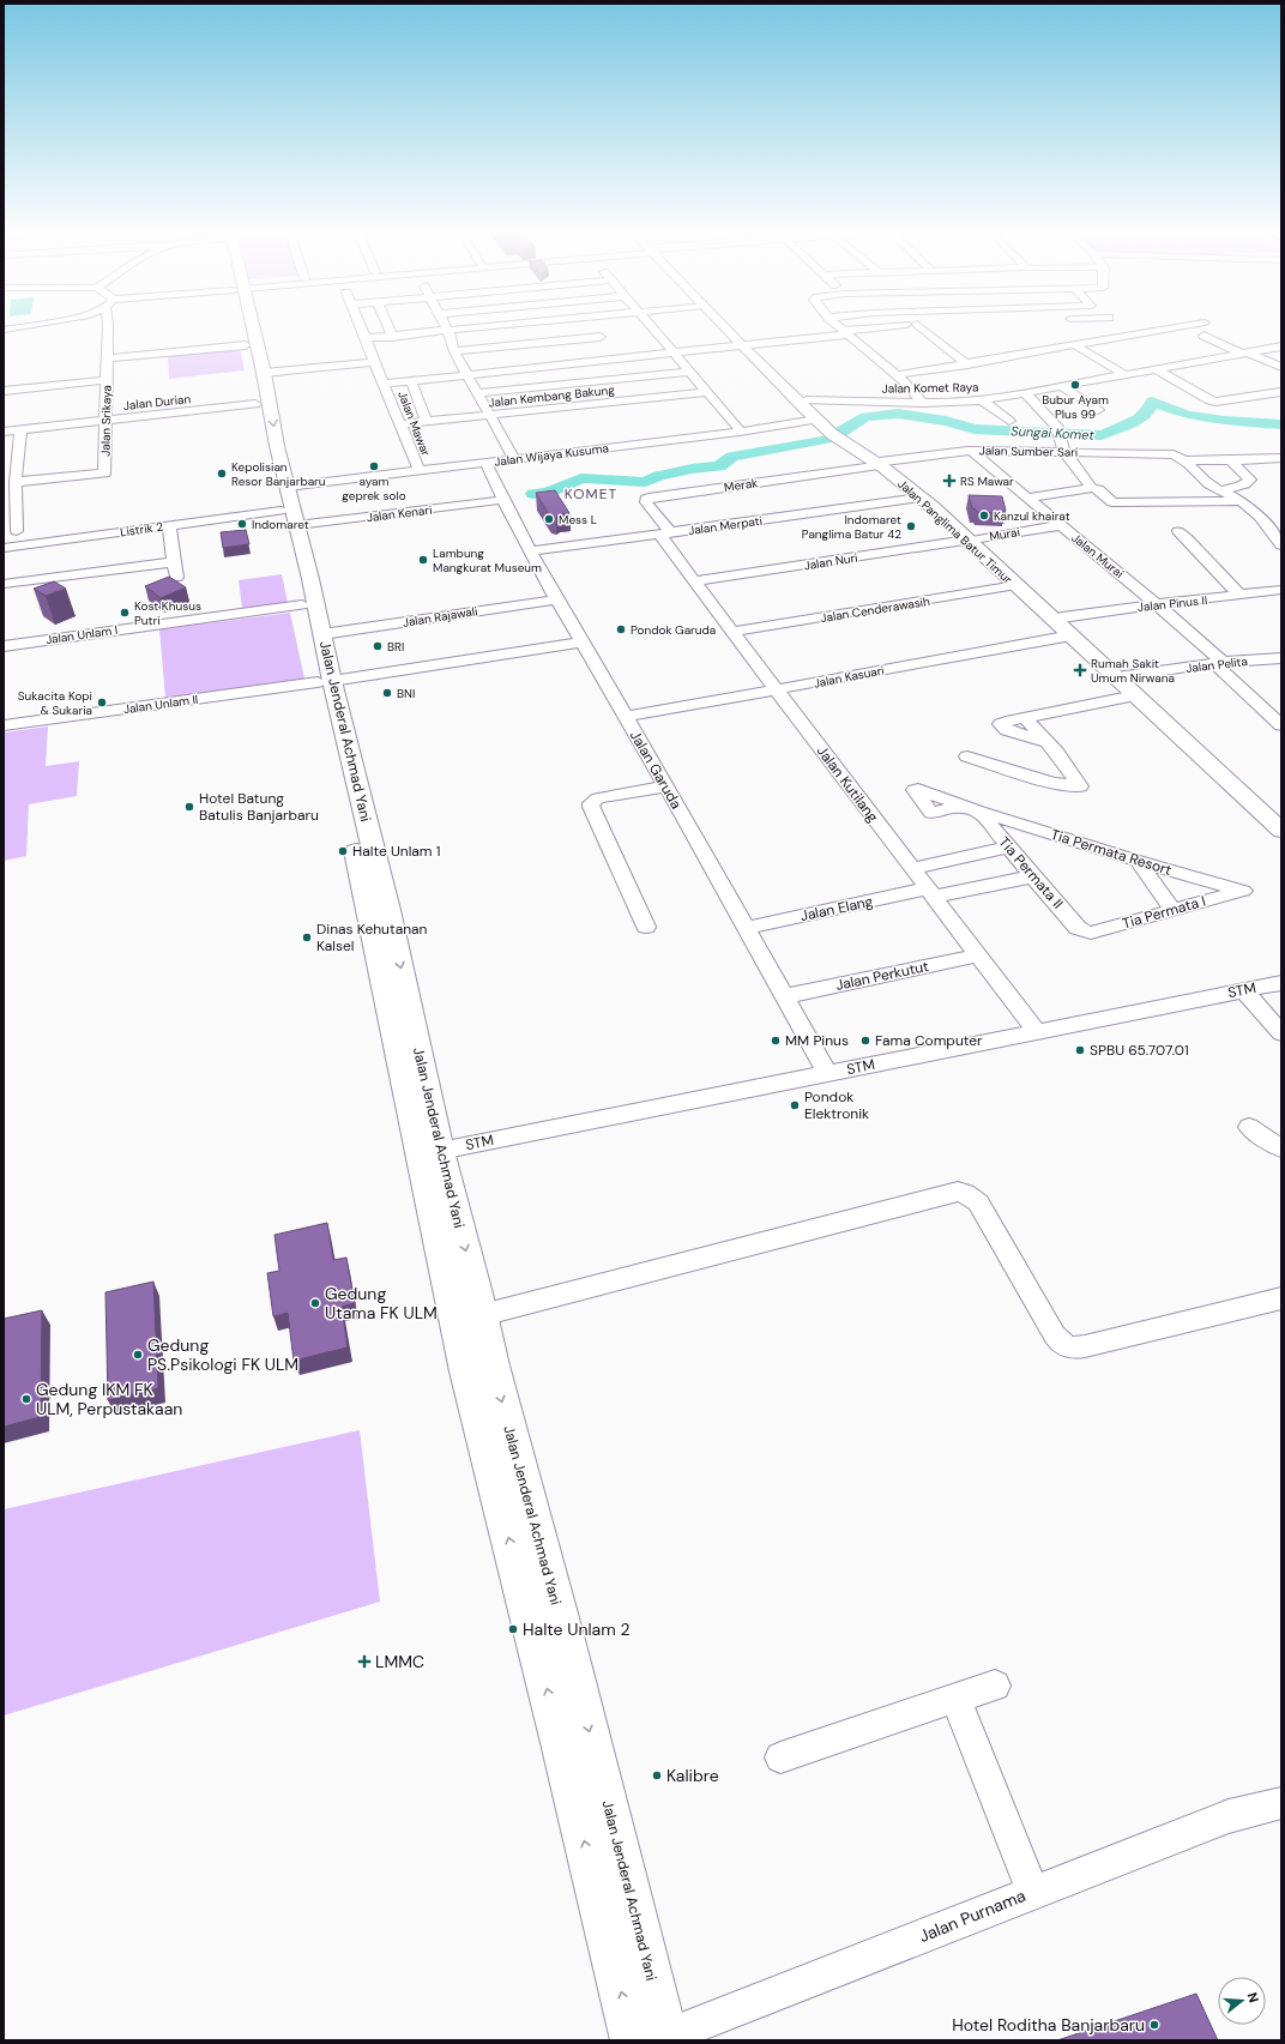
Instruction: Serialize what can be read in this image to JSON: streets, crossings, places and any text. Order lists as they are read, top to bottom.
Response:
{
  "streets": {
    "highway": ["Jalan Jenderal Achmad Yani"],
    "main road": ["Jalan Panglima Batur Timur"],
    "street": [
      "Jalan Komet Raya",
      "Jalan Kembang Bakung",
      "Jalan Durian",
      "Jalan Srikaya",
      "Jalan Mawar",
      "Jalan Sumber Sari",
      "Jalan Wijaya Kusuma",
      "Merak",
      "Jalan Kenari",
      "Jalan Merpati",
      "Listrik 2",
      "Murai",
      "Jalan Murai",
      "Jalan Nuri",
      "Jalan Pinus II",
      "Jalan Cenderawasih",
      "Jalan Rajawali",
      "Jalan Unlam I",
      "Jalan Pelita",
      "Jalan Kasuari",
      "Jalan Unlam II",
      "Jalan Garuda",
      "Jalan Kutilang",
      "Tia Permata Resort",
      "Tia Permata II",
      "Jalan Elang",
      "Tia Permata I",
      "Jalan Perkutut",
      "STM",
      "Jalan Purnama"
    ]
  },
  "crossings": [
    ["Jalan Komet Raya", "Jalan Wijaya Kusuma"],
    ["Jalan Komet Raya", "Jalan Panglima Batur Timur"],
    ["Jalan Kembang Bakung", "Jalan Mawar"],
    ["Jalan Durian", "Jalan Srikaya"],
    ["Jalan Durian", "Jalan Jenderal Achmad Yani"],
    ["Jalan Mawar", "Jalan Wijaya Kusuma"],
    ["Jalan Sumber Sari", "Merak"],
    ["Jalan Sumber Sari", "Jalan Panglima Batur Timur"],
    ["Jalan Sumber Sari", "Jalan Murai"],
    ["Jalan Wijaya Kusuma", "Jalan Kenari"],
    ["Jalan Wijaya Kusuma", "Listrik 2"],
    ["Jalan Wijaya Kusuma", "Jalan Panglima Batur Timur"],
    ["Jalan Wijaya Kusuma", "Jalan Jenderal Achmad Yani"],
    ["Jalan Wijaya Kusuma", "Jalan Garuda"],
    ["Merak", "Jalan Merpati"],
    ["Merak", "Jalan Panglima Batur Timur"],
    ["Merak", "Jalan Kutilang"],
    ["Jalan Kenari", "Listrik 2"],
    ["Jalan Kenari", "Jalan Jenderal Achmad Yani"],
    ["Jalan Kenari", "Jalan Garuda"],
    ["Jalan Merpati", "Jalan Panglima Batur Timur"],
    ["Jalan Merpati", "Jalan Garuda"],
    ["Jalan Merpati", "Jalan Kutilang"],
    ["Listrik 2", "Jalan Jenderal Achmad Yani"],
    ["Jalan Panglima Batur Timur", "Murai"],
    ["Jalan Panglima Batur Timur", "Jalan Nuri"],
    ["Jalan Panglima Batur Timur", "Jalan Pinus II"],
    ["Jalan Panglima Batur Timur", "Jalan Cenderawasih"],
    ["Jalan Panglima Batur Timur", "Jalan Pelita"],
    ["Jalan Panglima Batur Timur", "Jalan Kasuari"],
    ["Murai", "Jalan Murai"],
    ["Murai", "Jalan Nuri"],
    ["Jalan Murai", "Jalan Pinus II"],
    ["Jalan Murai", "Jalan Pelita"],
    ["Jalan Nuri", "Jalan Kutilang"],
    ["Jalan Cenderawasih", "Jalan Kutilang"],
    ["Jalan Rajawali", "Jalan Jenderal Achmad Yani"],
    ["Jalan Rajawali", "Jalan Garuda"],
    ["Jalan Unlam I", "Jalan Jenderal Achmad Yani"],
    ["Jalan Kasuari", "Jalan Garuda"],
    ["Jalan Kasuari", "Jalan Kutilang"],
    ["Jalan Unlam II", "Jalan Jenderal Achmad Yani"],
    ["Jalan Unlam II", "Jalan Garuda"],
    ["Jalan Jenderal Achmad Yani", "STM"],
    ["Jalan Jenderal Achmad Yani", "Jalan Purnama"],
    ["Jalan Garuda", "Jalan Elang"],
    ["Jalan Garuda", "Jalan Perkutut"],
    ["Jalan Garuda", "STM"],
    ["Jalan Kutilang", "Jalan Elang"],
    ["Jalan Kutilang", "Jalan Perkutut"],
    ["Jalan Kutilang", "STM"],
    ["Tia Permata Resort", "Tia Permata II"],
    ["Tia Permata Resort", "Tia Permata I"],
    ["Tia Permata II", "Jalan Elang"],
    ["Tia Permata II", "Tia Permata I"]
  ],
  "districts": ["KOMET"],
  "water": ["Sungai Komet"],
  "places": {
    "other": [
      "Bubur Ayam Plus 99",
      "ayam geprek solo",
      "Kepolisian Resor Banjarbaru",
      "Kanzul khairat",
      "Mess L",
      "Indomaret",
      "Indomaret Panglima Batur 42",
      "Lambung Mangkurat Museum",
      "Kost Khusus Putri",
      "Pondok Garuda",
      "BRI",
      "BNI",
      "Sukacita Kopi & Sukaria",
      "Hotel Batung Batulis Banjarbaru",
      "Halte Unlam 1",
      "Dinas Kehutanan Kalsel",
      "MM Pinus",
      "Fama Computer",
      "SPBU 65.707.01",
      "Pondok Elektronik",
      "Gedung Utama FK ULM",
      "Gedung PS.Psikologi FK ULM",
      "Gedung IKM FK ULM, Perpustakaan",
      "Halte Unlam 2",
      "Kalibre",
      "Hotel Roditha Banjarbaru"
    ],
    "health": ["RS Mawar", "Rumah Sakit Umum Nirwana", "LMMC"]
  },
  "north": "right"
}
